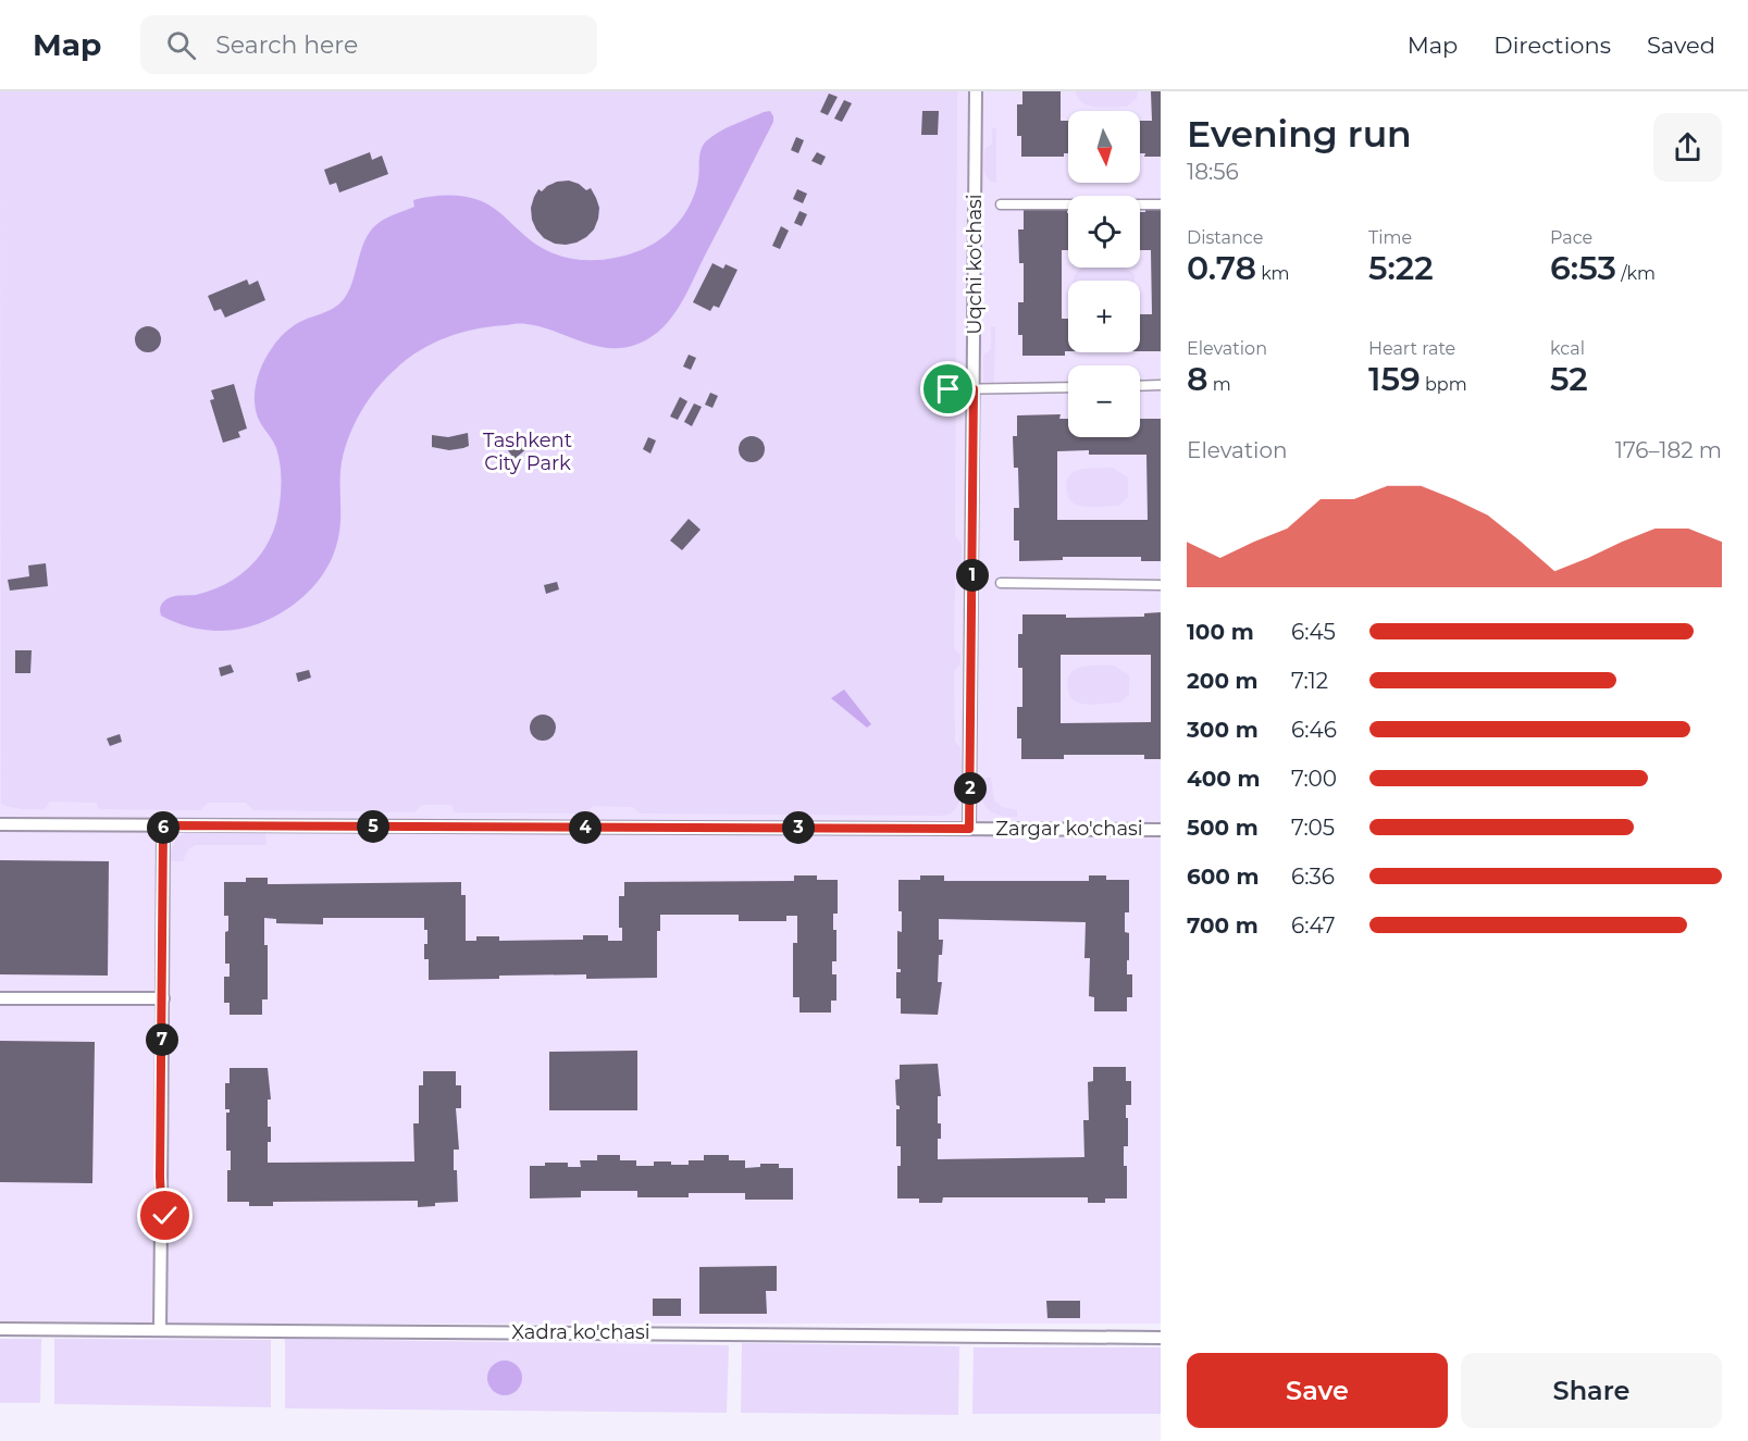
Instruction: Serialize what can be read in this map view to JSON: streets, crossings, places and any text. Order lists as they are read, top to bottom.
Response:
{
  "streets": {
    "street": ["Uqchi ko'chasi", "Zargar ko'chasi", "Xadra ko'chasi"]
  },
  "crossings": [
    ["Uqchi ko'chasi", "Zargar ko'chasi"]
  ],
  "parks": ["Tashkent City Park"],
  "north": "bottom",
  "page": {
    "header": "Map",
    "search": "Search here",
    "nav": ["Map", "Directions", "Saved"],
    "heading": ["Evening run", "18:56"],
    "map_buttons": ["+", "−"],
    "stats": [
      ["Distance", "0.78 km"],
      ["Time", "5:22"],
      ["Pace", "6:53 /km"],
      ["Elevation", "8 m"],
      ["Heart rate", "159 bpm"],
      ["kcal", "52"]
    ],
    "chart": ["Elevation", "176–182 m"],
    "pins": [
      "1",
      "2",
      "5",
      "3",
      "4",
      "6",
      "7"
    ],
    "list": [
      {
        "name": "100 m",
        "note": "6:45"
      },
      {
        "name": "200 m",
        "note": "7:12"
      },
      {
        "name": "300 m",
        "note": "6:46"
      },
      {
        "name": "400 m",
        "note": "7:00"
      },
      {
        "name": "500 m",
        "note": "7:05"
      },
      {
        "name": "600 m",
        "note": "6:36"
      },
      {
        "name": "700 m",
        "note": "6:47"
      }
    ],
    "buttons": ["Save", "Share"]
  }
}
